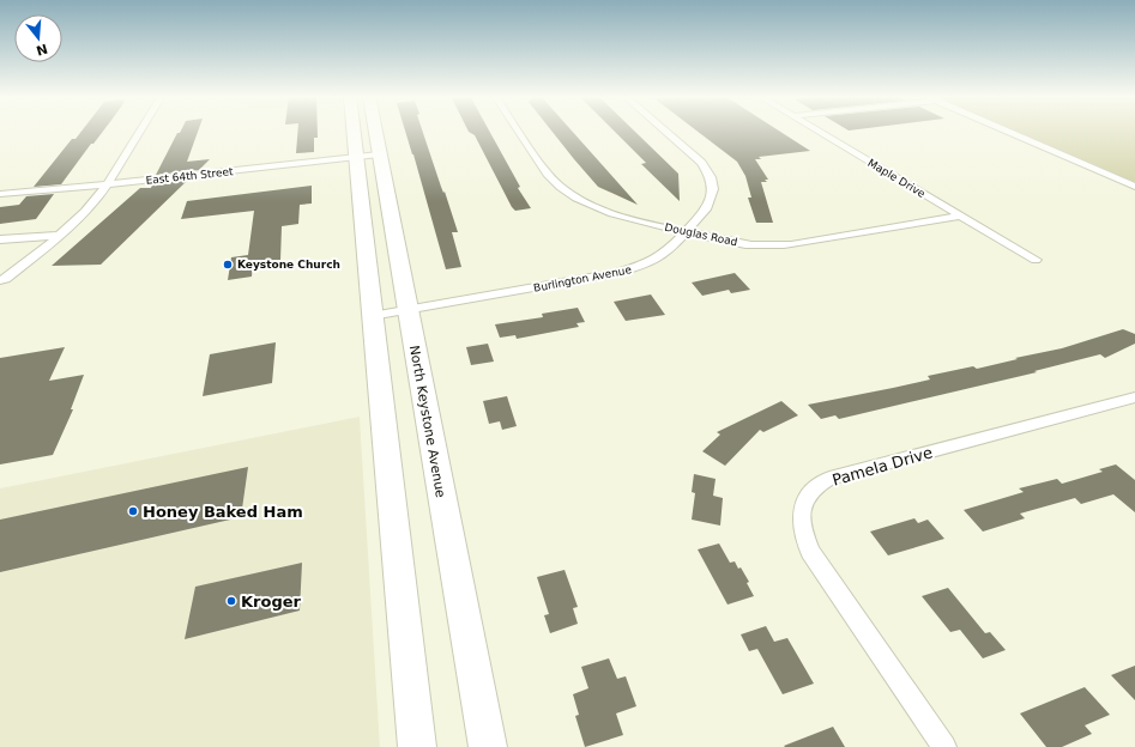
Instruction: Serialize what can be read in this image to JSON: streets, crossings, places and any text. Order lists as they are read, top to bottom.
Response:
{
  "streets": {
    "main road": ["North Keystone Avenue"],
    "street": [
      "East 64th Street",
      "Maple Drive",
      "Douglas Road",
      "Burlington Avenue",
      "Pamela Drive"
    ]
  },
  "crossings": [
    ["East 64th Street", "North Keystone Avenue"],
    ["Maple Drive", "Douglas Road"],
    ["Douglas Road", "Burlington Avenue"],
    ["Burlington Avenue", "North Keystone Avenue"]
  ],
  "places": ["Keystone Church", "Honey Baked Ham", "Kroger"],
  "north": "bottom"
}
